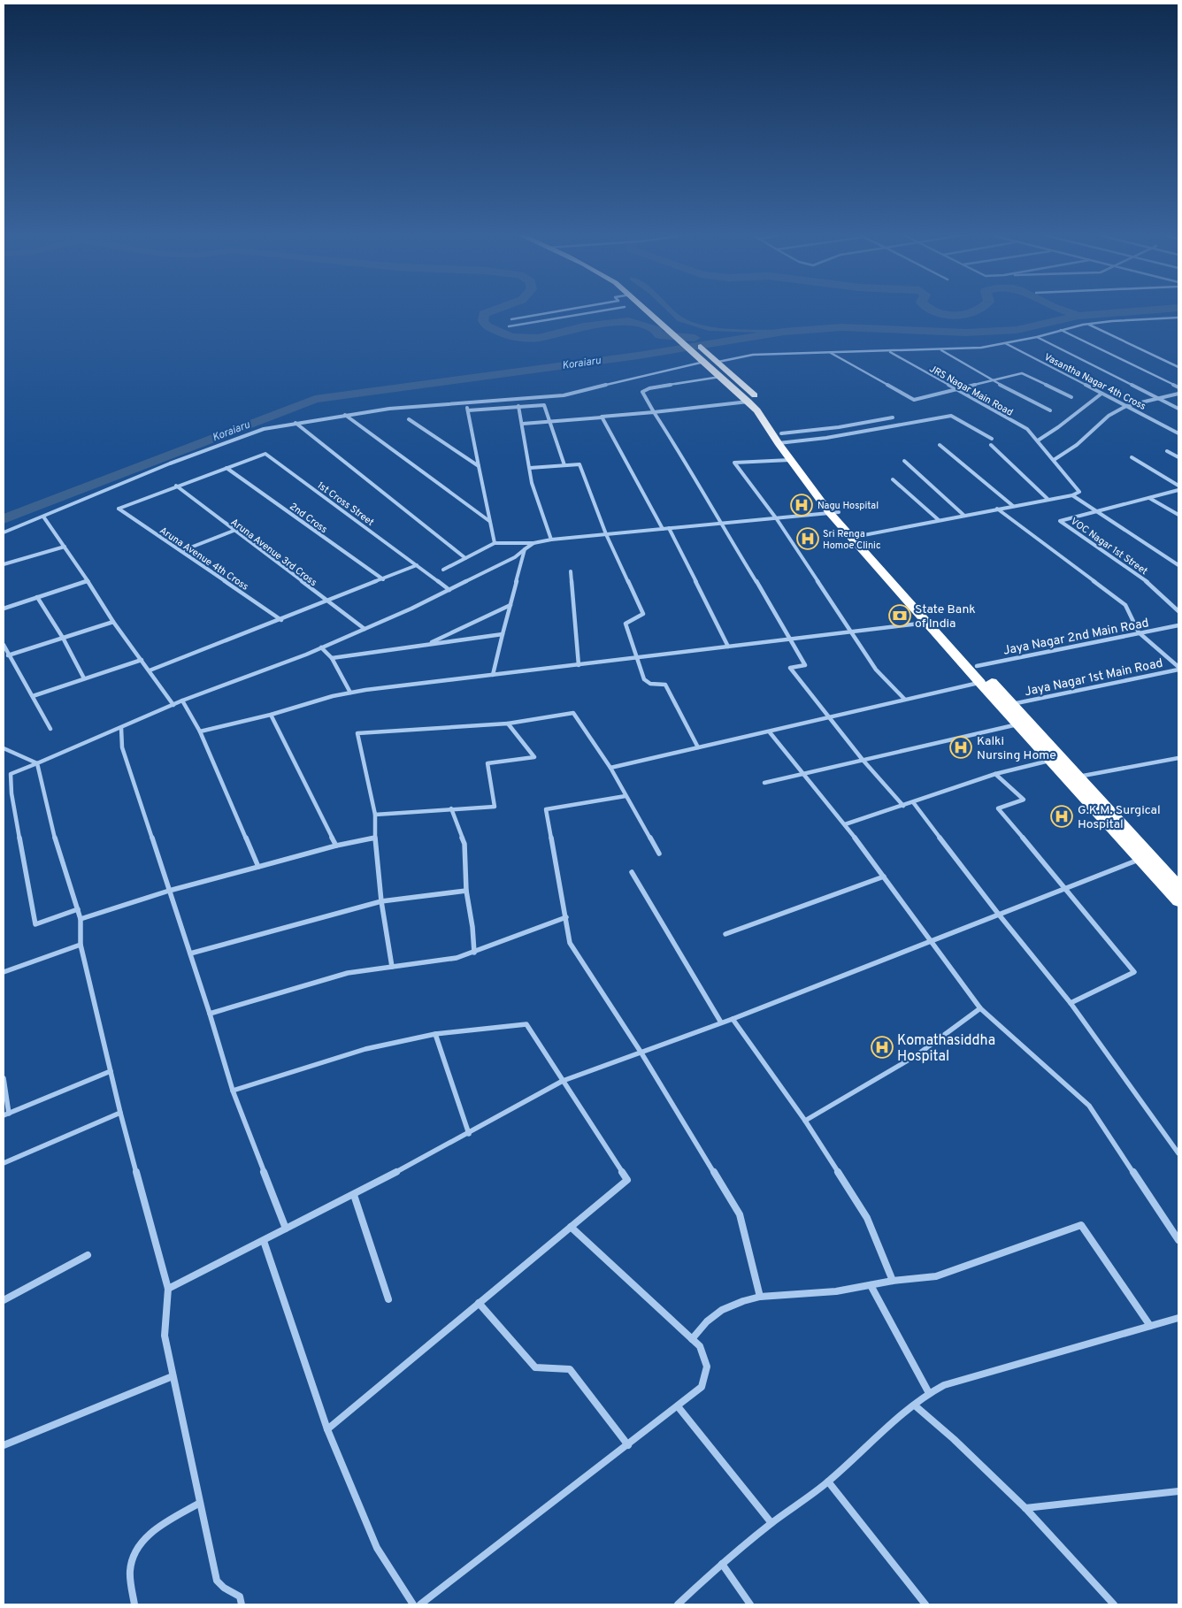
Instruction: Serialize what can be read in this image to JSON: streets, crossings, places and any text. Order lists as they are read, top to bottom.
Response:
{
  "streets": {
    "street": [
      "Vasantha Nagar 4th Cross",
      "JRS Nagar Main Road",
      "1st Cross Street",
      "2nd Cross",
      "VOC Nagar 1st Street",
      "Aruna Avenue 3rd Cross",
      "Aruna Avenue 4th Cross",
      "Jaya Nagar 2nd Main Road",
      "Jaya Nagar 1st Main Road"
    ]
  },
  "crossings": [
    ["1st Cross Street", "2nd Cross"],
    ["Aruna Avenue 3rd Cross", "Aruna Avenue 4th Cross"]
  ],
  "water": ["Koraiaru"],
  "places": {
    "hospital": [
      "Nagu Hospital",
      "Sri Renga Homoe Clinic",
      "Kalki Nursing Home",
      "G.K.M. Surgical Hospital",
      "Komathasiddha Hospital"
    ],
    "bank": ["State Bank of India"]
  }
}
